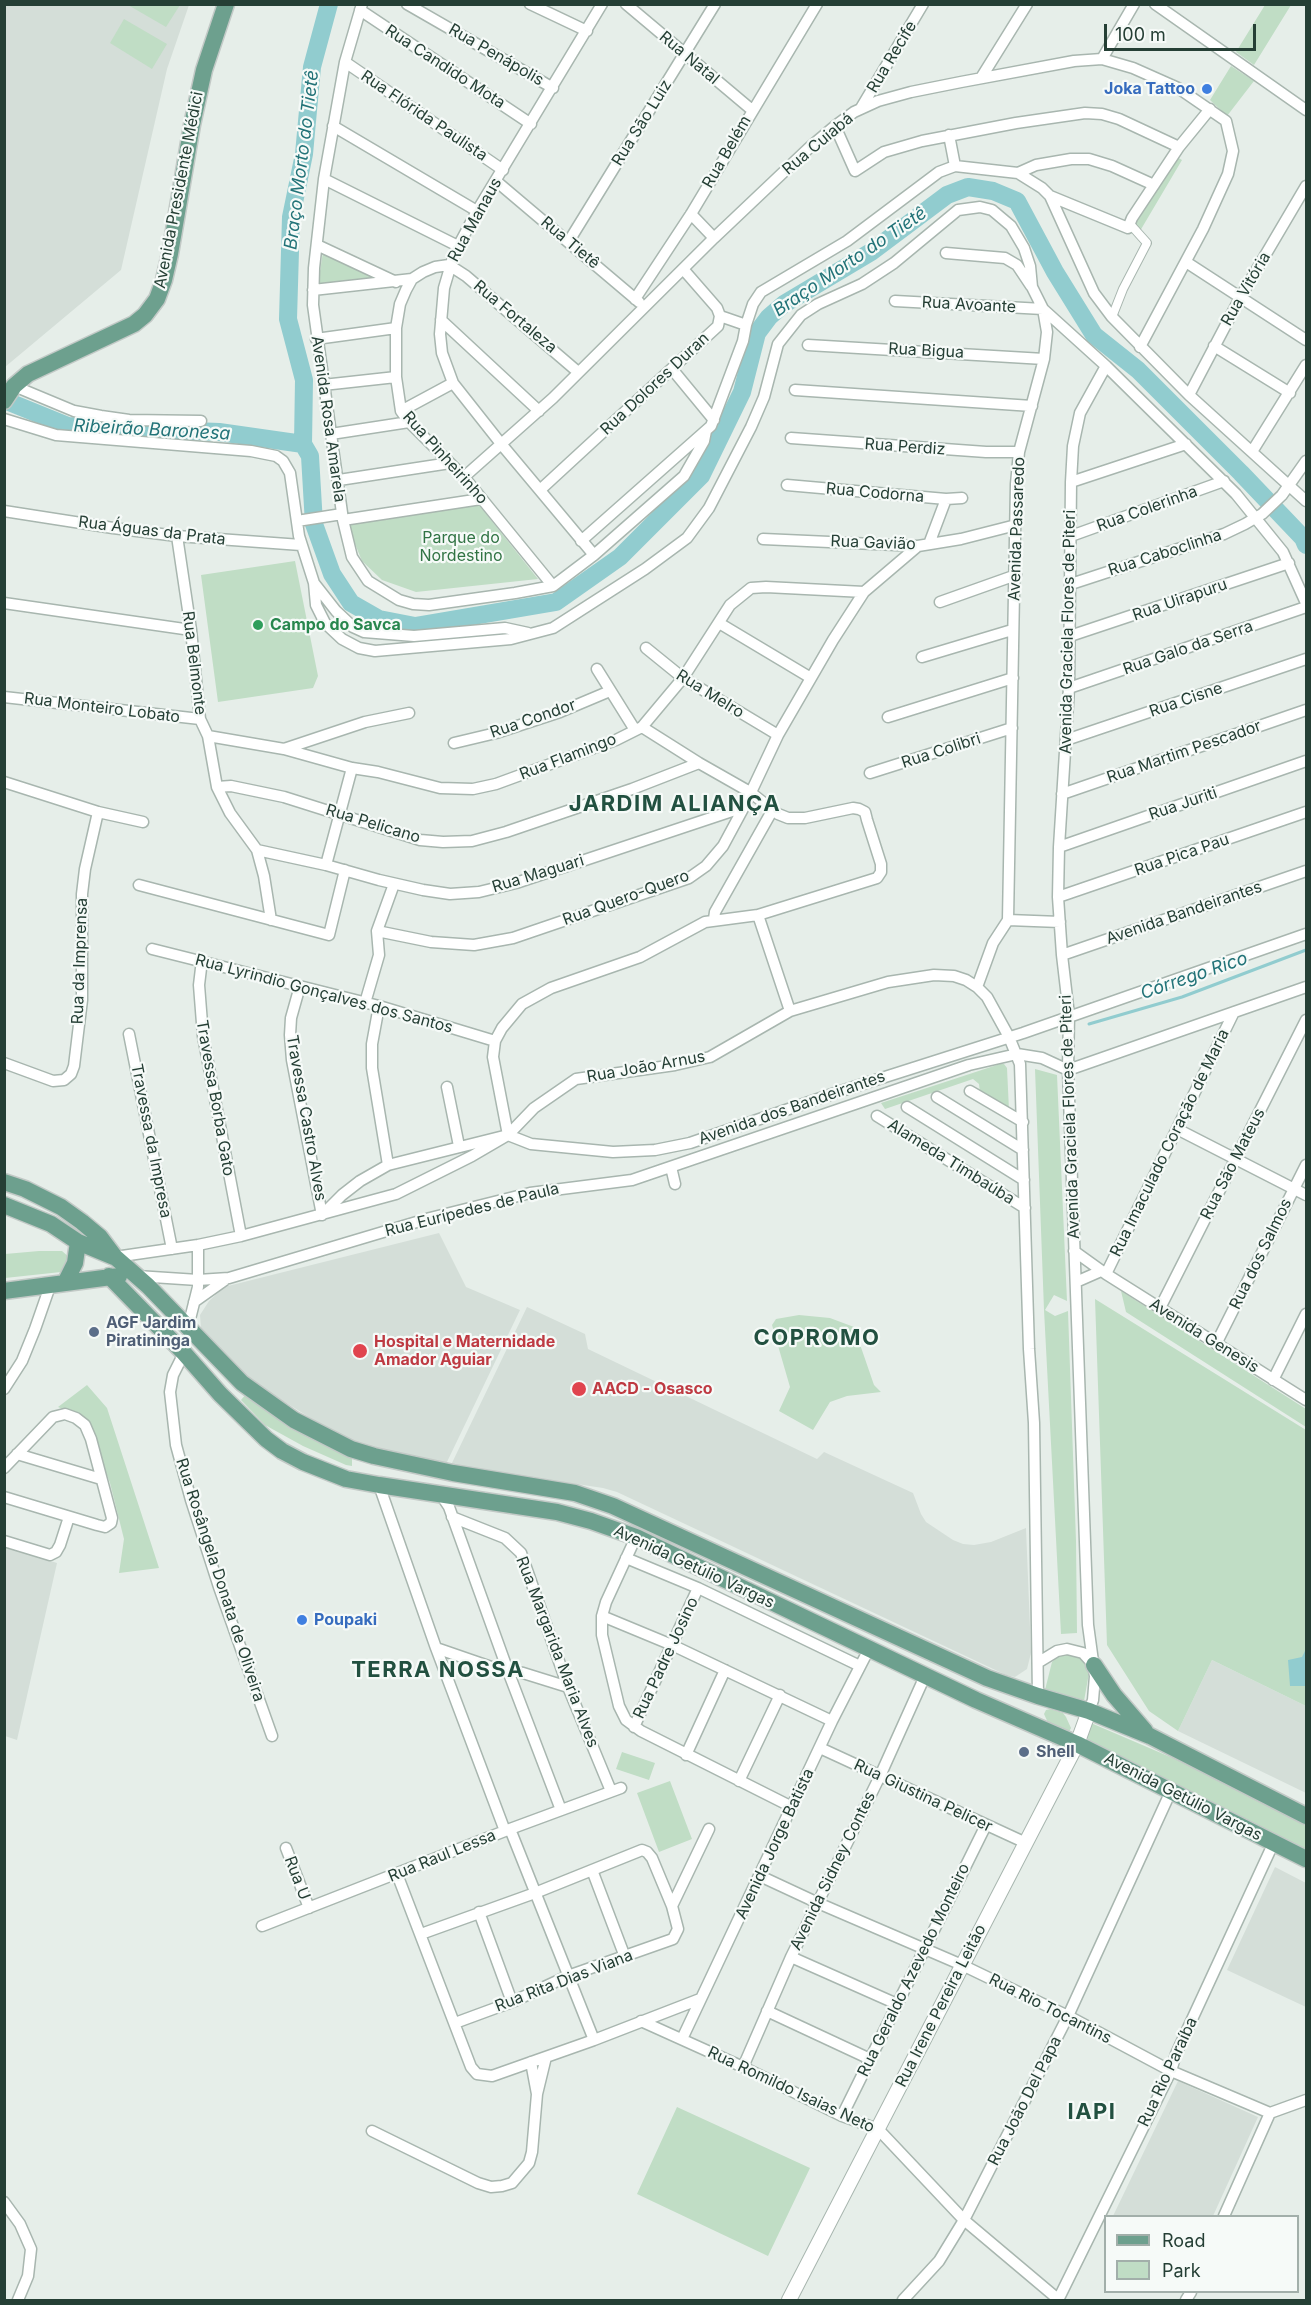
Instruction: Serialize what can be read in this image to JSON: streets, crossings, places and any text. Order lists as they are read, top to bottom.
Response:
{
  "streets": {
    "main road": ["Avenida Presidente Médici", "Rua Eurípedes de Paula", "Avenida Getúlio Vargas"],
    "street": [
      "Rua Penápolis",
      "Rua Recife",
      "Rua Natal",
      "Rua Candido Mota",
      "Rua Flórida Paulista",
      "Rua São Luiz",
      "Rua Cuiabá",
      "Rua Belém",
      "Rua Manaus",
      "Rua Tietê",
      "Rua Vitória",
      "Rua Avoante",
      "Rua Fortaleza",
      "Rua Bigua",
      "Rua Dolores Duran",
      "Avenida Rosa Amarela",
      "Rua Perdiz",
      "Rua Pinheirinho",
      "Rua Codorna",
      "Rua Colerinha",
      "Avenida Passaredo",
      "Rua Águas da Prata",
      "Rua Gavião",
      "Rua Caboclinha",
      "Rua Uirapuru",
      "Avenida Graciela Flores de Piteri",
      "Rua Galo da Serra",
      "Rua Belmonte",
      "Rua Melro",
      "Rua Cisne",
      "Rua Monteiro Lobato",
      "Rua Condor",
      "Rua Colibri",
      "Rua Martim Pescador",
      "Rua Flamingo",
      "Rua Juriti",
      "Rua Pelicano",
      "Rua Pica Pau",
      "Rua Maguari",
      "Rua Quero-Quero",
      "Avenida Bandeirantes",
      "Rua da Imprensa",
      "Rua Lyrindio Gonçalves dos Santos",
      "Rua João Arnus",
      "Travessa Borba Gato",
      "Avenida dos Bandeirantes",
      "Travessa Castro Alves",
      "Travessa da Impresa",
      "Rua Imaculado Coração de Maria",
      "Alameda Timbaúba",
      "Rua São Mateus",
      "Rua dos Salmos",
      "Avenida Genesis",
      "Rua Rosângela Donata de Oliveira",
      "Rua Margarida Maria Alves",
      "Rua Padre Josino",
      "Rua Giustina Pelicer",
      "Avenida Jorge Batista",
      "Rua Raul Lessa",
      "Avenida Sidney Contes",
      "Rua U",
      "Rua Geraldo Azevedo Monteiro",
      "Rua Rita Dias Viana",
      "Rua Irene Pereira Leitão",
      "Rua Rio Tocantins",
      "Rua Rio Paraíba",
      "Rua Romildo Isaias Neto",
      "Rua João Del Papa"
    ]
  },
  "crossings": [
    ["Rua Penápolis", "Rua Manaus"],
    ["Rua Recife", "Rua Cuiabá"],
    ["Rua Natal", "Rua São Luiz"],
    ["Rua Natal", "Rua Belém"],
    ["Rua Candido Mota", "Rua Manaus"],
    ["Rua Candido Mota", "Avenida Rosa Amarela"],
    ["Rua Flórida Paulista", "Rua Manaus"],
    ["Rua Flórida Paulista", "Avenida Rosa Amarela"],
    ["Rua São Luiz", "Rua Tietê"],
    ["Rua Cuiabá", "Rua Manaus"],
    ["Rua Cuiabá", "Rua Tietê"],
    ["Rua Cuiabá", "Rua Fortaleza"],
    ["Rua Cuiabá", "Rua Dolores Duran"],
    ["Rua Cuiabá", "Rua Pinheirinho"],
    ["Rua Belém", "Rua Tietê"],
    ["Rua Manaus", "Rua Tietê"],
    ["Rua Manaus", "Rua Fortaleza"],
    ["Rua Manaus", "Rua Dolores Duran"],
    ["Rua Avoante", "Avenida Passaredo"],
    ["Rua Bigua", "Avenida Passaredo"],
    ["Avenida Rosa Amarela", "Rua Pinheirinho"],
    ["Rua Perdiz", "Avenida Passaredo"],
    ["Rua Codorna", "Rua Quero-Quero"],
    ["Rua Colerinha", "Avenida Graciela Flores de Piteri"],
    ["Avenida Passaredo", "Rua Águas da Prata"],
    ["Avenida Passaredo", "Rua Gavião"],
    ["Avenida Passaredo", "Rua Colibri"],
    ["Rua Águas da Prata", "Rua Belmonte"],
    ["Rua Gavião", "Rua Quero-Quero"],
    ["Rua Caboclinha", "Avenida Graciela Flores de Piteri"],
    ["Rua Uirapuru", "Avenida Graciela Flores de Piteri"],
    ["Avenida Graciela Flores de Piteri", "Rua Galo da Serra"],
    ["Avenida Graciela Flores de Piteri", "Rua Cisne"],
    ["Avenida Graciela Flores de Piteri", "Rua Martim Pescador"],
    ["Avenida Graciela Flores de Piteri", "Rua Juriti"],
    ["Avenida Graciela Flores de Piteri", "Rua Pica Pau"],
    ["Avenida Graciela Flores de Piteri", "Avenida Bandeirantes"],
    ["Avenida Graciela Flores de Piteri", "Avenida dos Bandeirantes"],
    ["Avenida Graciela Flores de Piteri", "Rua Eurípedes de Paula"],
    ["Avenida Graciela Flores de Piteri", "Avenida Genesis"],
    ["Avenida Graciela Flores de Piteri", "Avenida Getúlio Vargas"],
    ["Avenida Graciela Flores de Piteri", "Rua Irene Pereira Leitão"],
    ["Rua Belmonte", "Rua Monteiro Lobato"],
    ["Rua Belmonte", "Rua Flamingo"],
    ["Rua Belmonte", "Rua Pelicano"],
    ["Rua Belmonte", "Rua Maguari"],
    ["Rua Melro", "Rua Flamingo"],
    ["Rua Melro", "Rua Quero-Quero"],
    ["Rua Flamingo", "Rua Quero-Quero"],
    ["Rua Maguari", "Rua Quero-Quero"],
    ["Rua Lyrindio Gonçalves dos Santos", "Travessa Borba Gato"],
    ["Rua Lyrindio Gonçalves dos Santos", "Travessa Castro Alves"],
    ["Rua João Arnus", "Avenida dos Bandeirantes"],
    ["Rua Imaculado Coração de Maria", "Avenida Genesis"],
    ["Rua São Mateus", "Avenida Genesis"],
    ["Rua Eurípedes de Paula", "Avenida Getúlio Vargas"],
    ["Rua dos Salmos", "Avenida Genesis"],
    ["Avenida Getúlio Vargas", "Rua Rosângela Donata de Oliveira"],
    ["Avenida Getúlio Vargas", "Rua Padre Josino"],
    ["Avenida Getúlio Vargas", "Avenida Jorge Batista"],
    ["Avenida Getúlio Vargas", "Avenida Sidney Contes"],
    ["Avenida Getúlio Vargas", "Rua Irene Pereira Leitão"],
    ["Avenida Getúlio Vargas", "Rua Rio Paraíba"],
    ["Avenida Getúlio Vargas", "Rua João Del Papa"],
    ["Rua Margarida Maria Alves", "Rua Raul Lessa"],
    ["Rua Giustina Pelicer", "Avenida Jorge Batista"],
    ["Rua Giustina Pelicer", "Avenida Sidney Contes"],
    ["Rua Giustina Pelicer", "Rua Geraldo Azevedo Monteiro"],
    ["Rua Giustina Pelicer", "Rua Irene Pereira Leitão"],
    ["Avenida Jorge Batista", "Rua Rio Tocantins"],
    ["Avenida Jorge Batista", "Rua Romildo Isaias Neto"],
    ["Rua Raul Lessa", "Rua U"],
    ["Avenida Sidney Contes", "Rua Rio Tocantins"],
    ["Avenida Sidney Contes", "Rua Romildo Isaias Neto"],
    ["Rua Geraldo Azevedo Monteiro", "Rua Rio Tocantins"],
    ["Rua Geraldo Azevedo Monteiro", "Rua Romildo Isaias Neto"],
    ["Rua Irene Pereira Leitão", "Rua Rio Tocantins"],
    ["Rua Irene Pereira Leitão", "Rua Romildo Isaias Neto"],
    ["Rua Rio Tocantins", "Rua Rio Paraíba"],
    ["Rua Rio Tocantins", "Rua João Del Papa"],
    ["Rua Rio Paraíba", "Rua Romildo Isaias Neto"],
    ["Rua Romildo Isaias Neto", "Rua João Del Papa"]
  ],
  "districts": [
    "JARDIM ALIANÇA",
    "COPROMO",
    "TERRA NOSSA",
    "IAPI"
  ],
  "water": ["Braço Morto do Tietê", "Ribeirão Baronesa", "Córrego Rico"],
  "parks": ["Parque do Nordestino"],
  "places": [
    "Joka Tattoo",
    "Campo do Savca",
    "AGF Jardim Piratininga",
    "Hospital e Maternidade Amador Aguiar",
    "AACD - Osasco",
    "Poupaki",
    "Shell"
  ],
  "legend": ["Road", "Park"],
  "scale_bar": "100 m"
}
